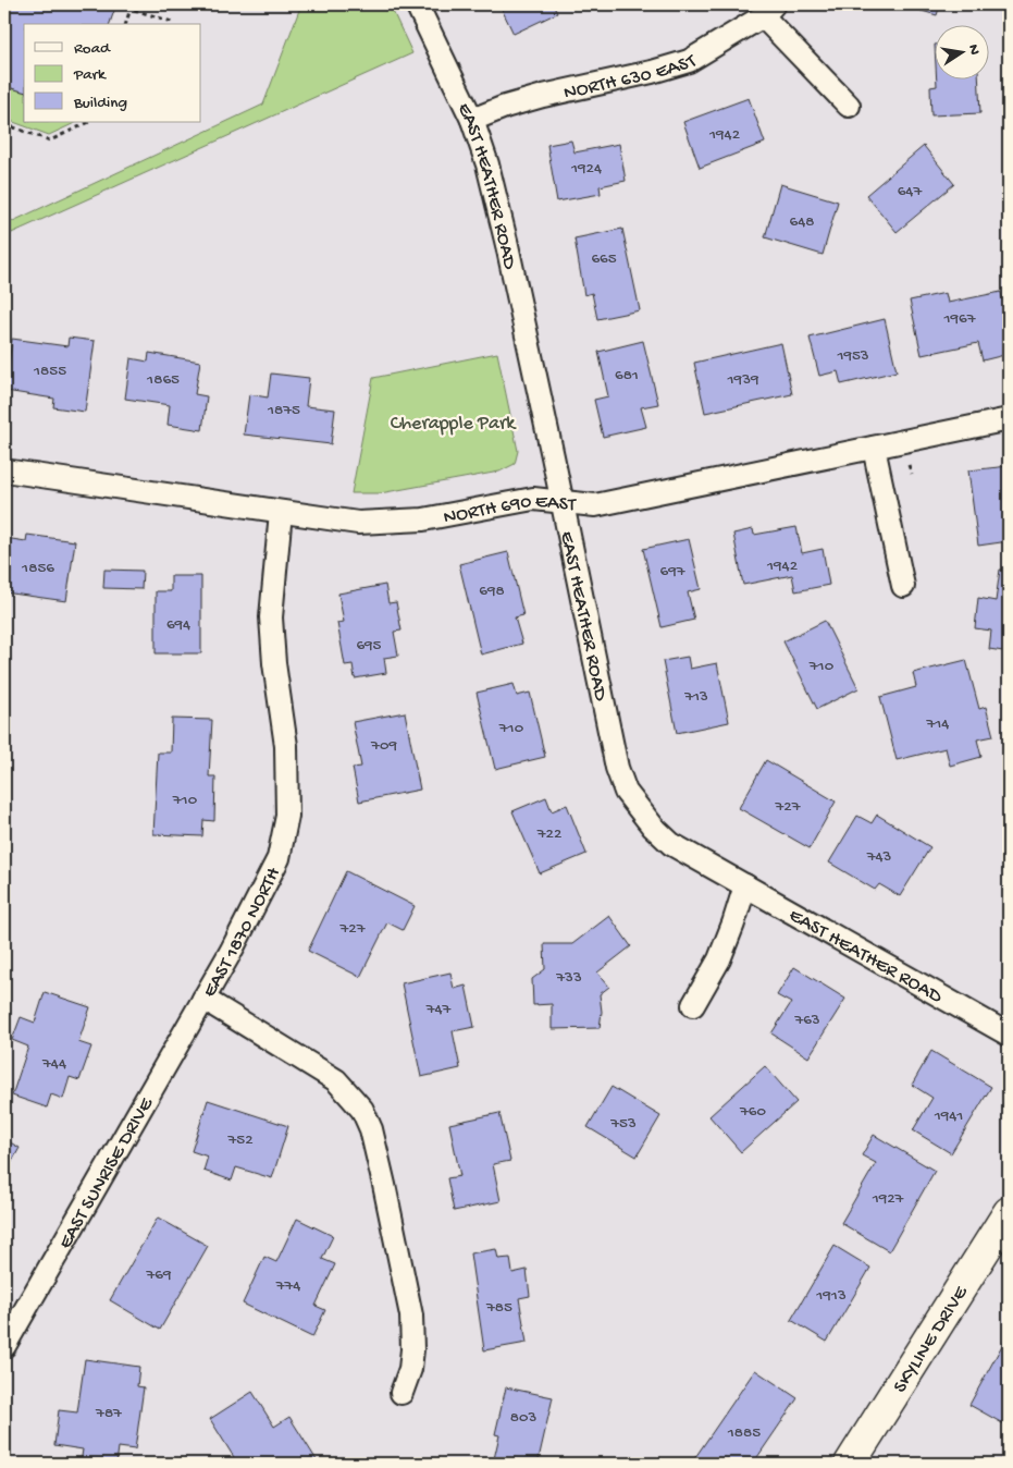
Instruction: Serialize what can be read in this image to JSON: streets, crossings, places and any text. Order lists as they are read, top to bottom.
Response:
{
  "streets": {
    "street": [
      "NORTH 630 EAST",
      "EAST HEATHER ROAD",
      "NORTH 690 EAST",
      "EAST 1870 NORTH",
      "EAST SUNRISE DRIVE",
      "SKYLINE DRIVE"
    ]
  },
  "crossings": [
    ["NORTH 630 EAST", "EAST HEATHER ROAD"],
    ["EAST HEATHER ROAD", "NORTH 690 EAST"],
    ["NORTH 690 EAST", "EAST 1870 NORTH"],
    ["EAST 1870 NORTH", "EAST SUNRISE DRIVE"]
  ],
  "parks": ["Cherapple Park"],
  "house_numbers": [
    "1942",
    "1924",
    "647",
    "648",
    "665",
    "1967",
    "1953",
    "1855",
    "681",
    "1865",
    "1939",
    "1875",
    "1942",
    "1856",
    "697",
    "698",
    "694",
    "695",
    "710",
    "713",
    "714",
    "710",
    "709",
    "710",
    "727",
    "722",
    "743",
    "727",
    "733",
    "747",
    "763",
    "744",
    "760",
    "1941",
    "753",
    "752",
    "1927",
    "769",
    "774",
    "1913",
    "785",
    "787",
    "803",
    "1885"
  ],
  "legend": ["Road", "Park", "Building"],
  "north": "right"
}
